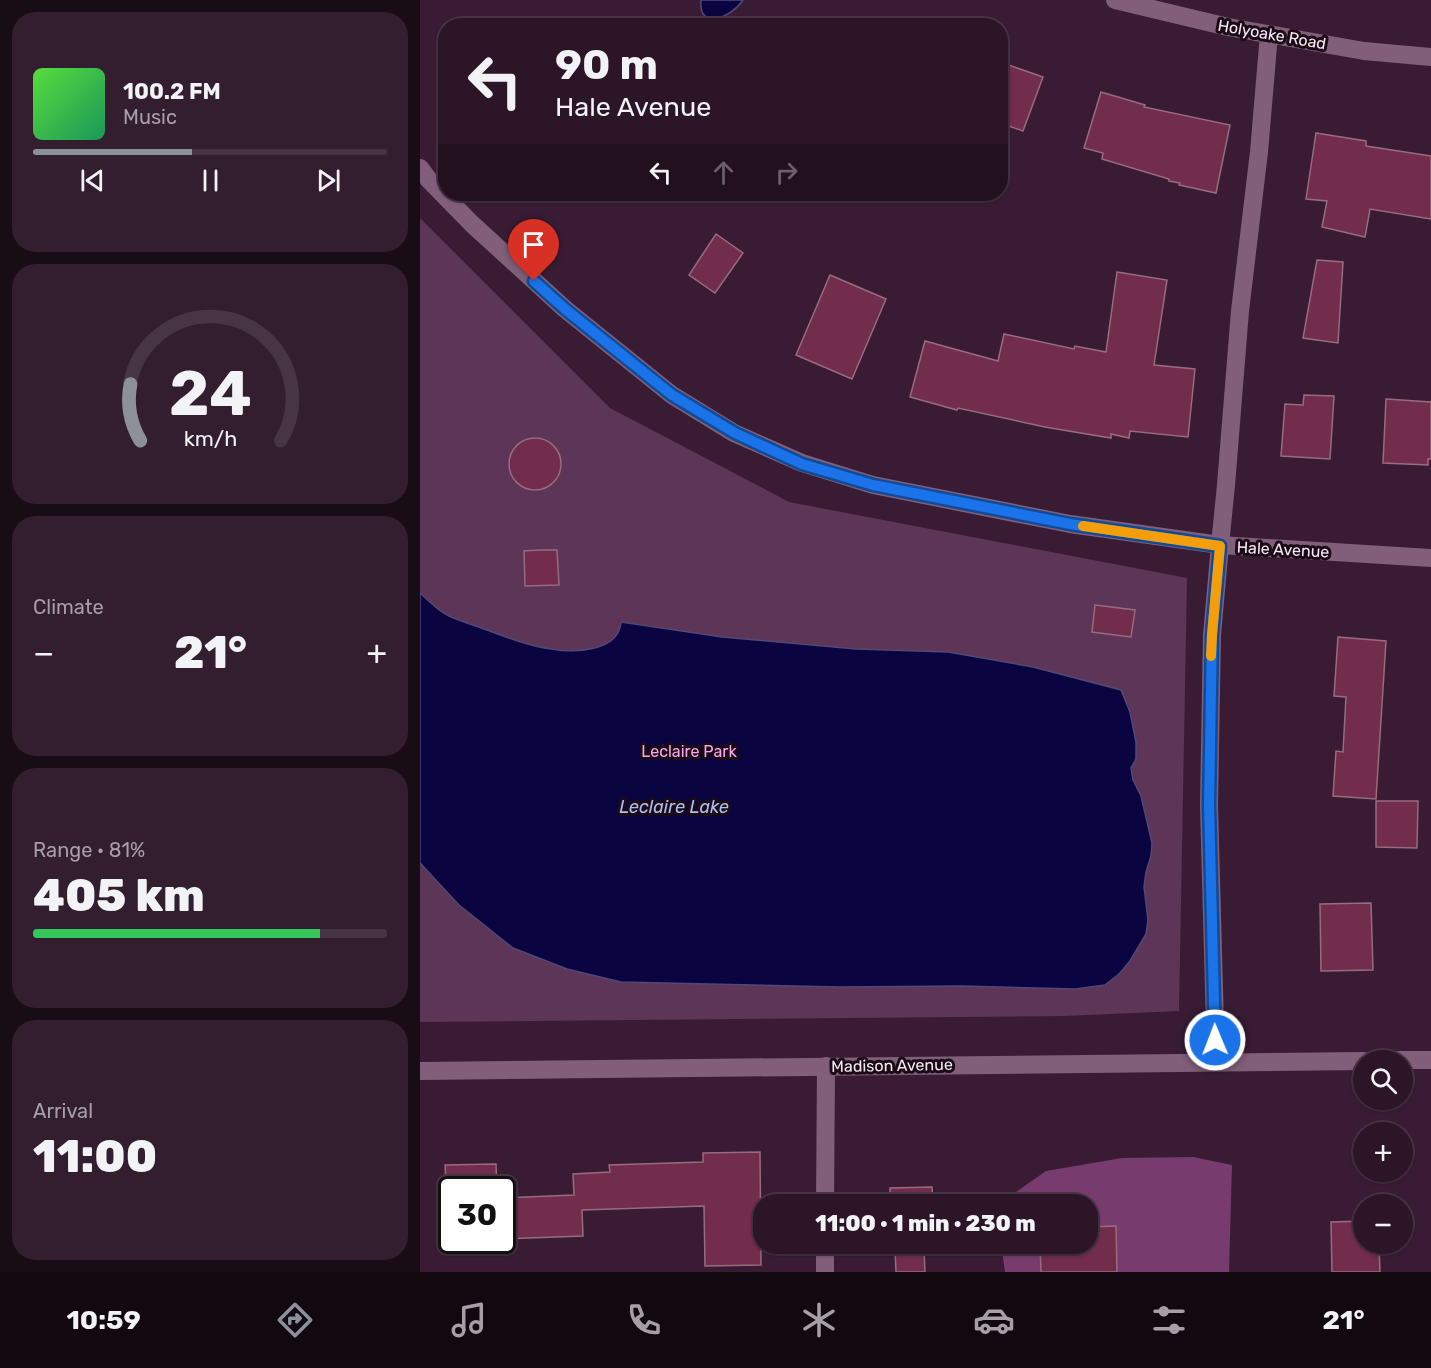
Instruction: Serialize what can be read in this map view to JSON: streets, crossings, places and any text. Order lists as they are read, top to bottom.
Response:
{
  "streets": {
    "street": ["Holyoake Road", "Hale Avenue", "Madison Avenue"]
  },
  "water": ["Leclaire Lake"],
  "parks": ["Leclaire Park"],
  "page": {
    "turn": ["90 m", "Hale Avenue"],
    "song": ["100.2 FM", "Music"],
    "tile": [
      "Climate",
      ["Range · 81%", "405 km"],
      ["Arrival", "11:00"]
    ],
    "heat": ["−", "21°", "+"],
    "map_buttons": ["+", "−"],
    "limit": "30",
    "trip": "11:00 · 1 min · 230 m",
    "tabs": ["10:59", "21°"],
    "gauge": ["24", "km/h"]
  }
}
